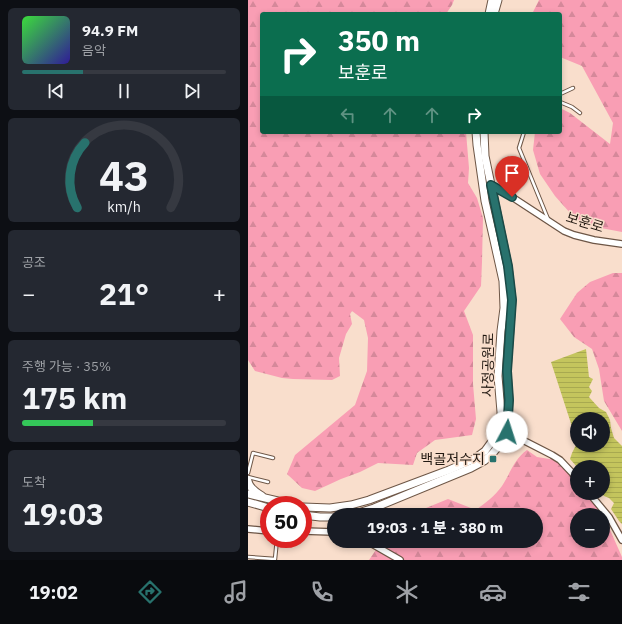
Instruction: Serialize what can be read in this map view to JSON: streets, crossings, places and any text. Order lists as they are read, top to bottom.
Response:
{
  "streets": {
    "main road": ["사정공원로"],
    "street": ["보훈로"]
  },
  "crossings": [
    ["보훈로", "사정공원로"]
  ],
  "places": {
    "transit": ["백골저수지"]
  },
  "page": {
    "turn": ["350 m", "보훈로"],
    "song": ["94.9 FM", "음악"],
    "tile": [
      "공조",
      ["주행 가능 · 35%", "175 km"],
      ["도착", "19:03"]
    ],
    "heat": ["−", "21°", "+"],
    "map_buttons": ["+", "−"],
    "limit": "50",
    "trip": "19:03 · 1 분 · 380 m",
    "tabs": "19:02",
    "gauge": ["43", "km/h"]
  }
}
